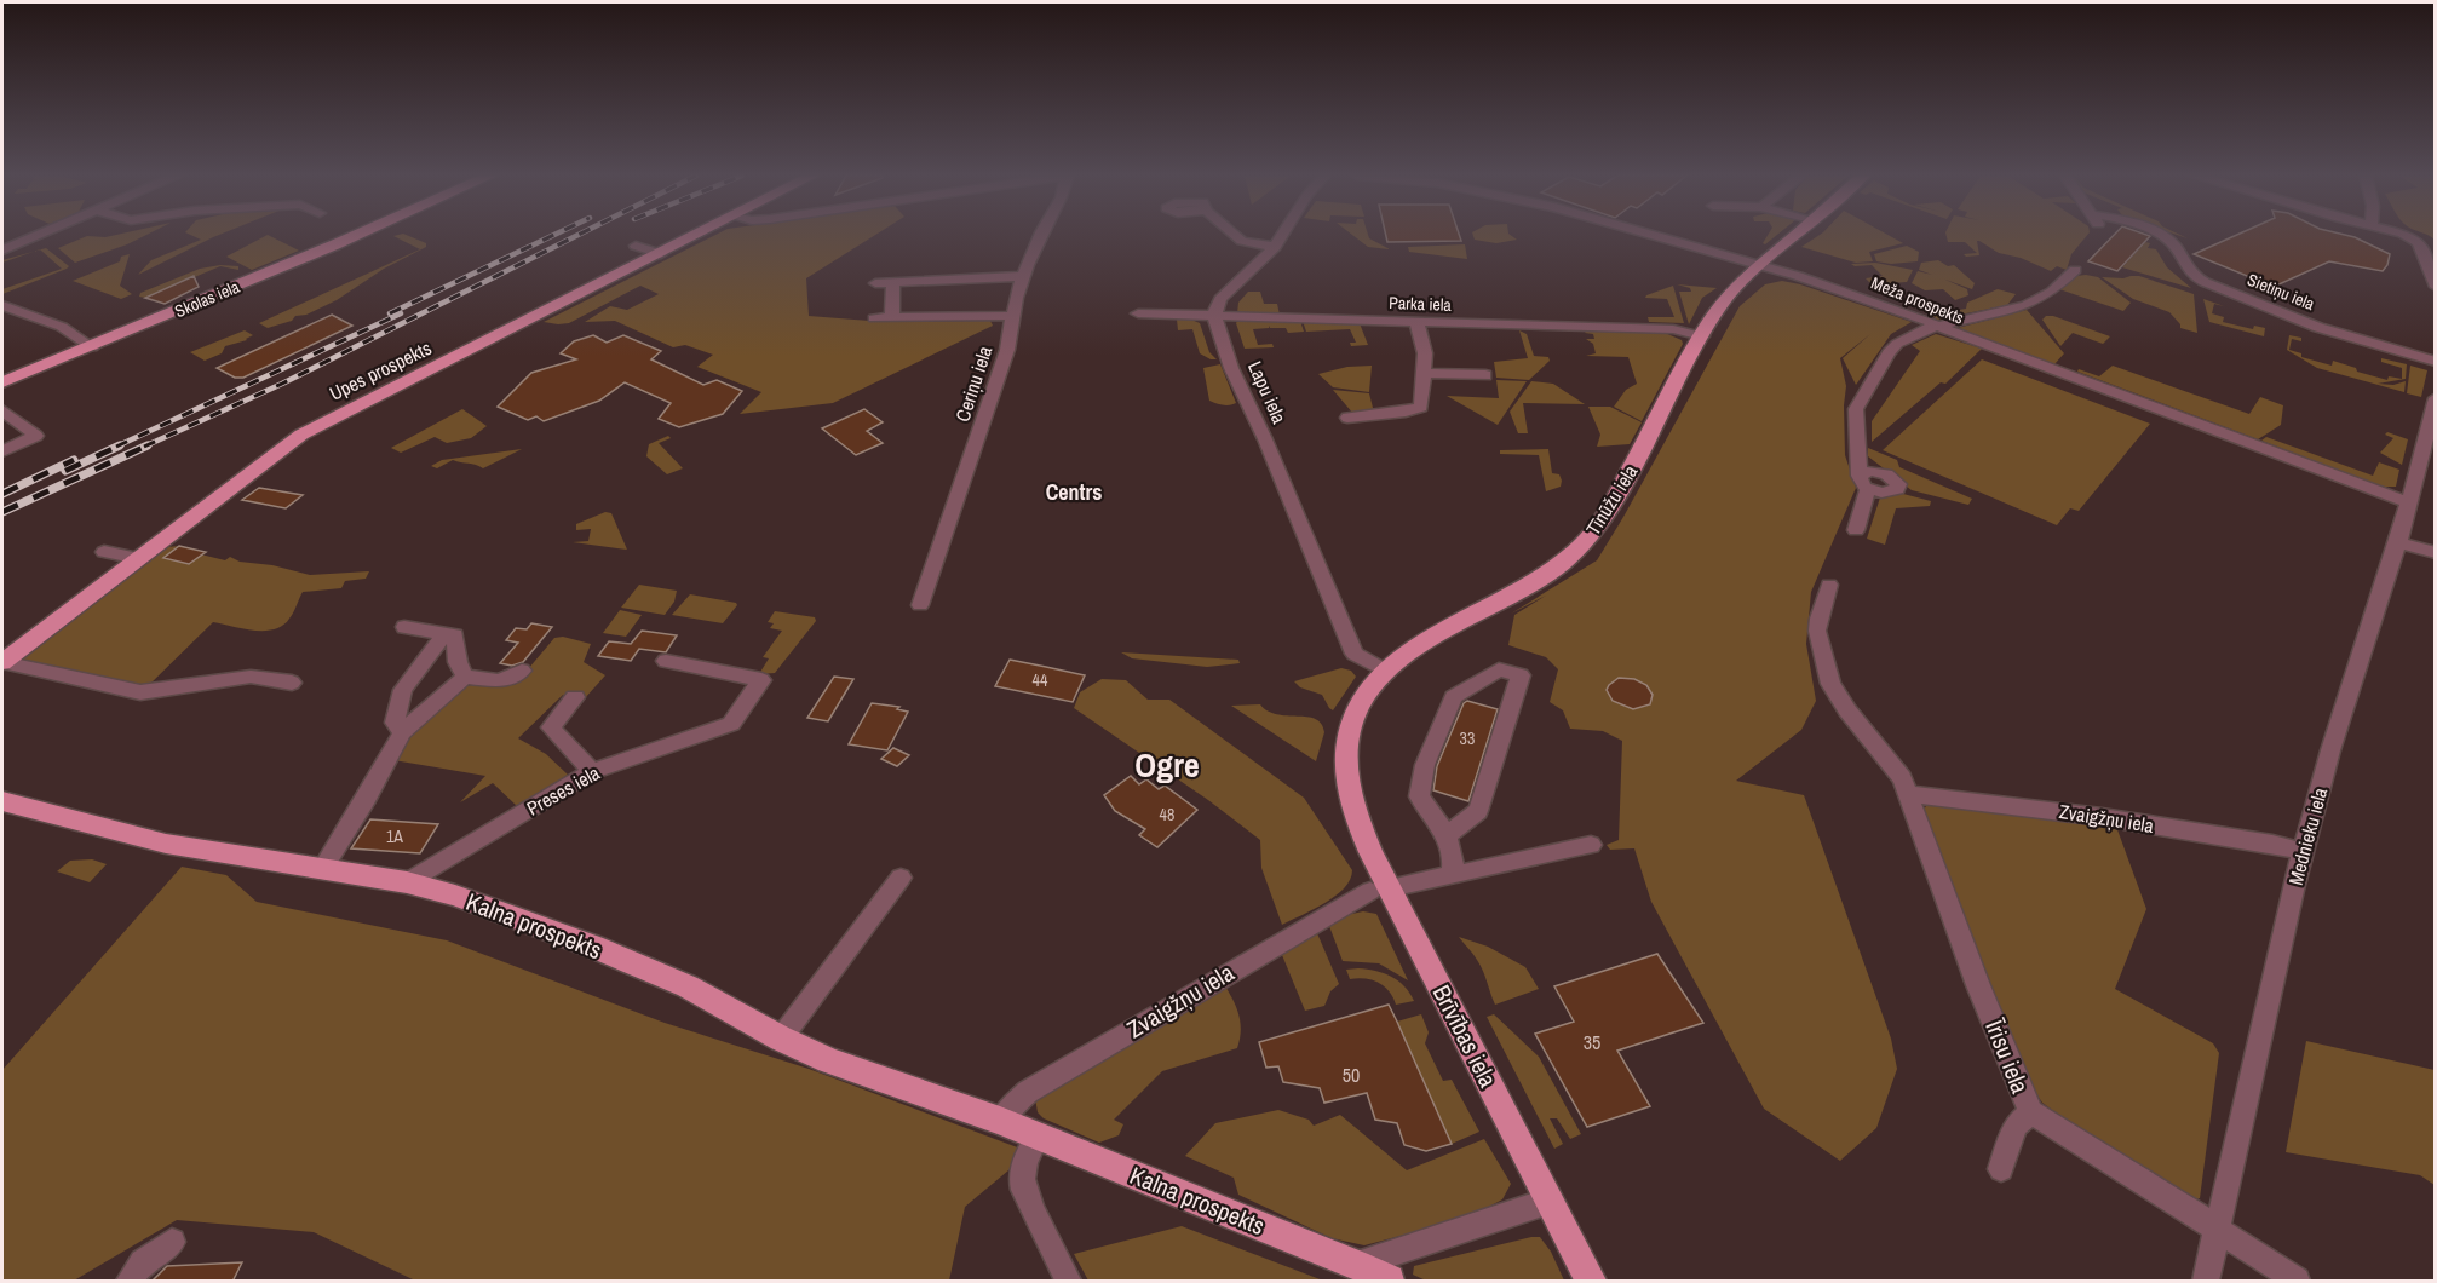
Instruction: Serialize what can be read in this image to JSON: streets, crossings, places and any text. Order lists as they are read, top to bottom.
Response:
{
  "streets": {
    "main road": [
      "Skolas iela",
      "Upes prospekts",
      "Tīnūžu iela",
      "Kalna prospekts",
      "Brīvības iela"
    ],
    "street": [
      "Sietiņu iela",
      "Meža prospekts",
      "Parka iela",
      "Ceriņu iela",
      "Lapu iela",
      "Preses iela",
      "Zvaigžņu iela",
      "Mednieku iela",
      "Īrisu iela"
    ]
  },
  "crossings": [
    ["Meža prospekts", "Tīnūžu iela"],
    ["Meža prospekts", "Mednieku iela"],
    ["Parka iela", "Lapu iela"],
    ["Parka iela", "Tīnūžu iela"],
    ["Lapu iela", "Tīnūžu iela"],
    ["Tīnūžu iela", "Brīvības iela"],
    ["Preses iela", "Kalna prospekts"],
    ["Zvaigžņu iela", "Mednieku iela"],
    ["Zvaigžņu iela", "Kalna prospekts"],
    ["Zvaigžņu iela", "Brīvības iela"],
    ["Zvaigžņu iela", "Īrisu iela"],
    ["Mednieku iela", "Īrisu iela"]
  ],
  "districts": ["Centrs", "Ogre"],
  "house_numbers": [
    "44",
    "33",
    "48",
    "1A",
    "35",
    "50"
  ]
}
